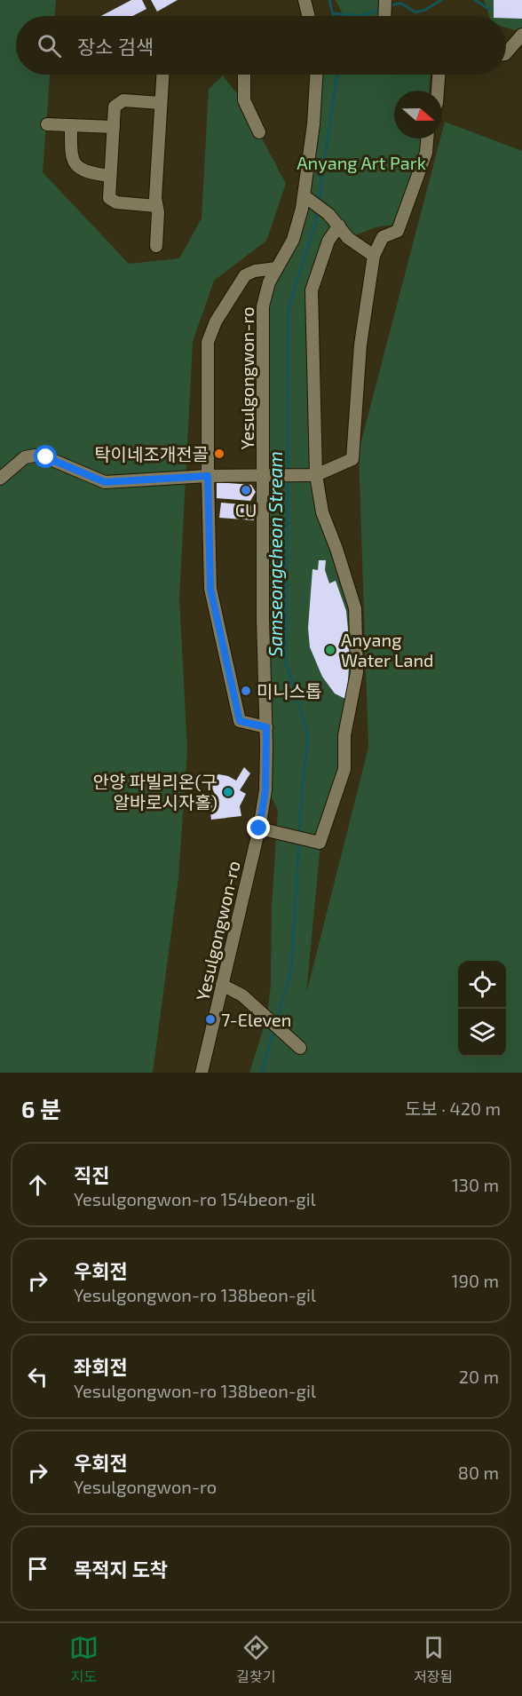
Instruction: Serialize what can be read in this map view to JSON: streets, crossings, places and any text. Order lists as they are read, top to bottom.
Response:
{
  "streets": {
    "street": ["Yesulgongwon-ro"]
  },
  "water": ["Samseongcheon Stream"],
  "parks": ["Anyang Art Park"],
  "places": [
    "탁이네조개전골",
    "CU",
    "Anyang Water Land",
    "미니스톱",
    "안양 파빌리온(구 알바로시자홀)",
    "7-Eleven"
  ],
  "north": "right",
  "page": {
    "search": "장소 검색",
    "heading": ["6 분", "도보 · 420 m"],
    "list": [
      ["직진", "Yesulgongwon-ro 154beon-gil", "130 m"],
      ["우회전", "Yesulgongwon-ro 138beon-gil", "190 m"],
      ["좌회전", "Yesulgongwon-ro 138beon-gil", "20 m"],
      ["우회전", "Yesulgongwon-ro", "80 m"],
      "목적지 도착"
    ],
    "nav": ["지도", "길찾기", "저장됨"]
  }
}
